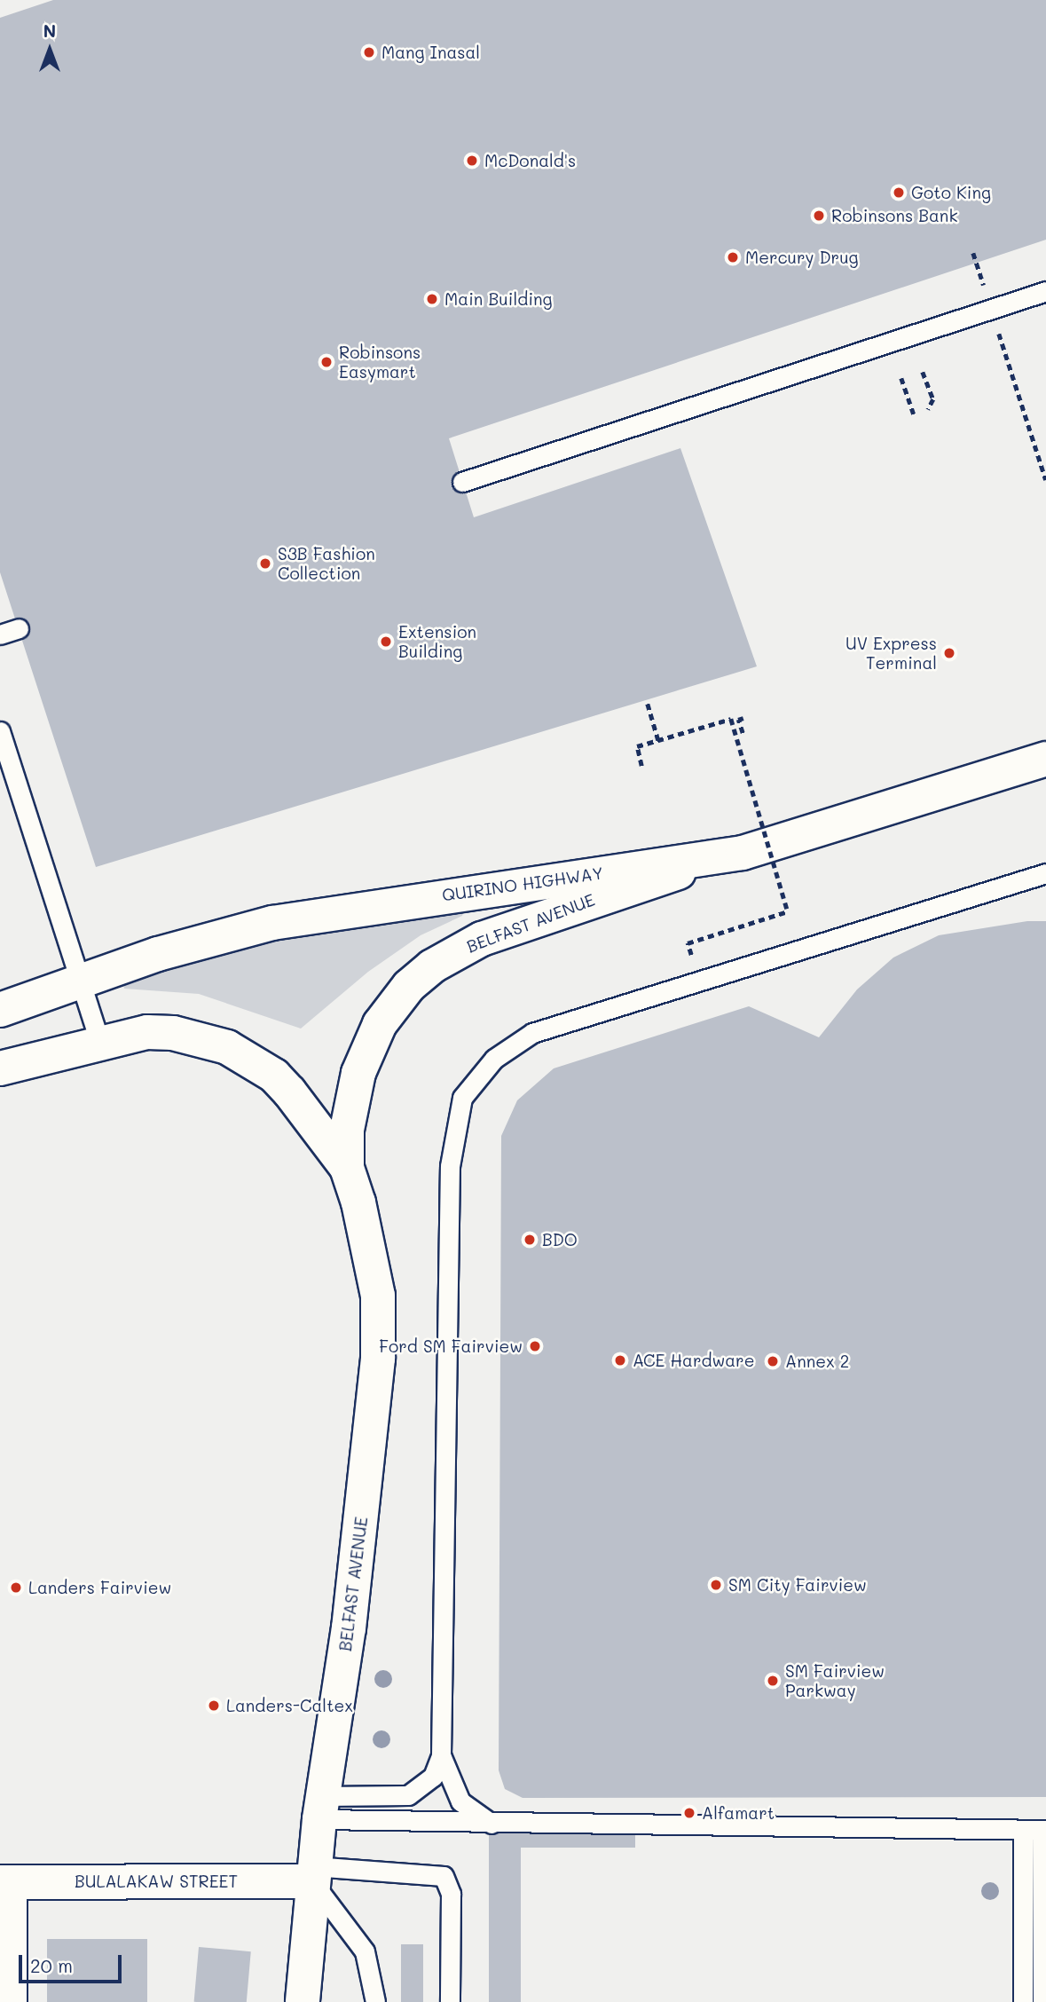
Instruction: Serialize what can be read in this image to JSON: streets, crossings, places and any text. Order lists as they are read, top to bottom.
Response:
{
  "streets": {
    "main road": ["QUIRINO HIGHWAY", "BELFAST AVENUE", "BULALAKAW STREET"]
  },
  "crossings": [
    ["QUIRINO HIGHWAY", "BELFAST AVENUE"],
    ["BELFAST AVENUE", "BULALAKAW STREET"]
  ],
  "places": [
    "Mang Inasal",
    "McDonald's",
    "Goto King",
    "Robinsons Bank",
    "Mercury Drug",
    "Main Building",
    "Robinsons Easymart",
    "S3B Fashion Collection",
    "Extension Building",
    "UV Express Terminal",
    "BDO",
    "Ford SM Fairview",
    "ACE Hardware",
    "Annex 2",
    "SM City Fairview",
    "Landers Fairview",
    "SM Fairview Parkway",
    "Landers-Caltex",
    "Alfamart"
  ],
  "scale_bar": "20 m",
  "north": "top"
}
